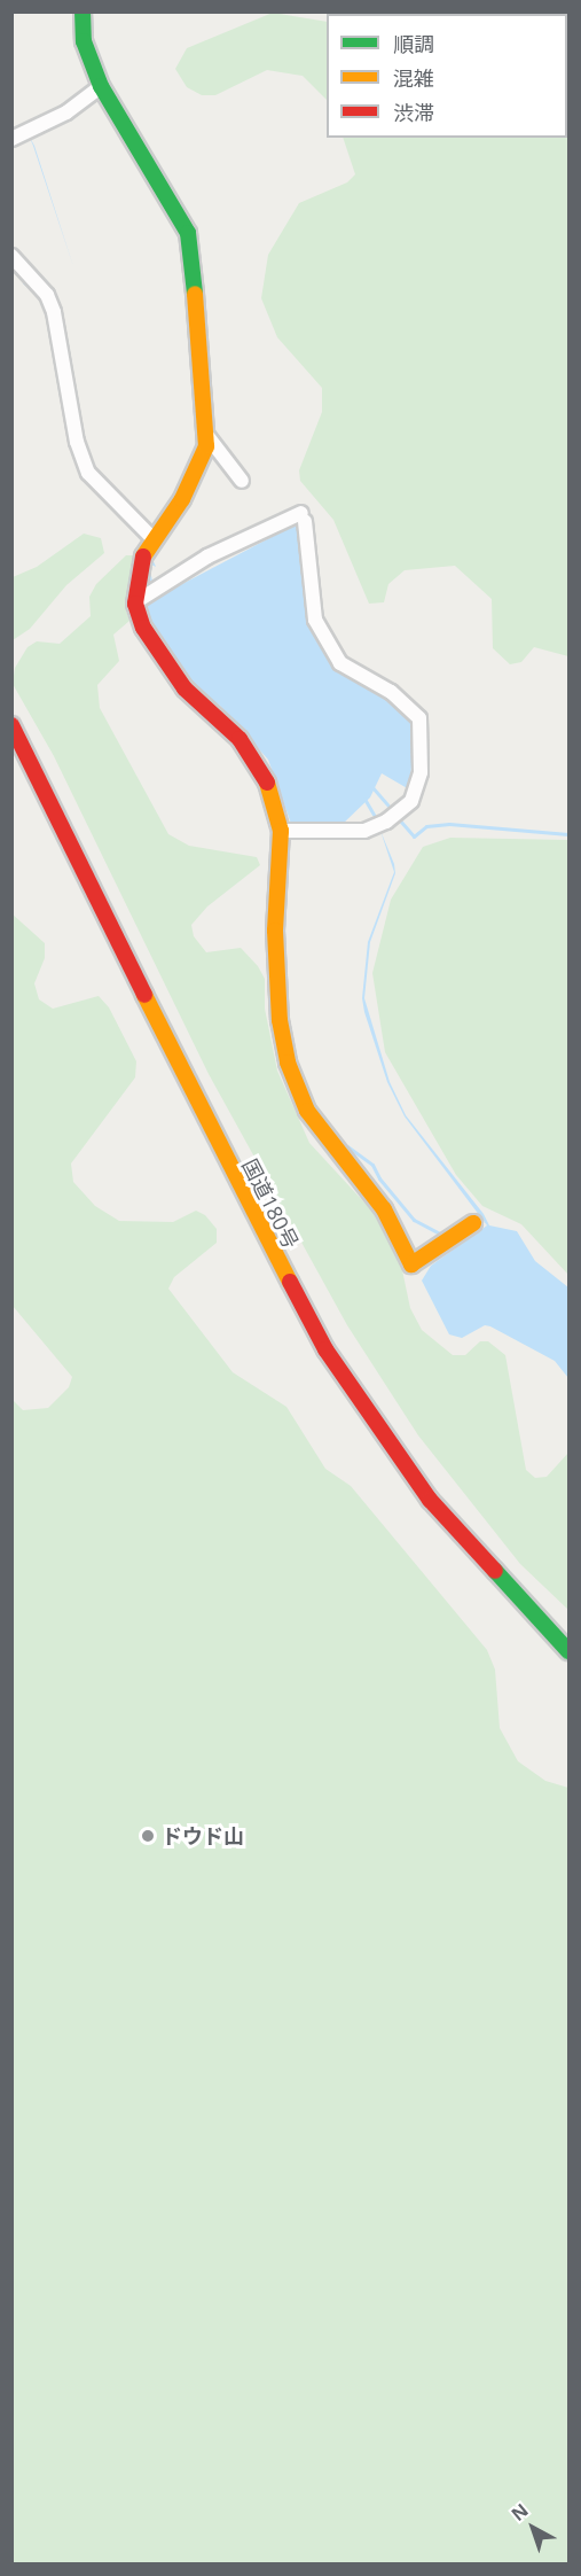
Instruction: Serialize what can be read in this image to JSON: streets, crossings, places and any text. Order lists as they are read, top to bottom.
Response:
{
  "streets": {
    "main road": ["国道180号"]
  },
  "places": ["ドウド山"],
  "legend": ["順調", "混雑", "渋滞"],
  "north": "top left"
}
